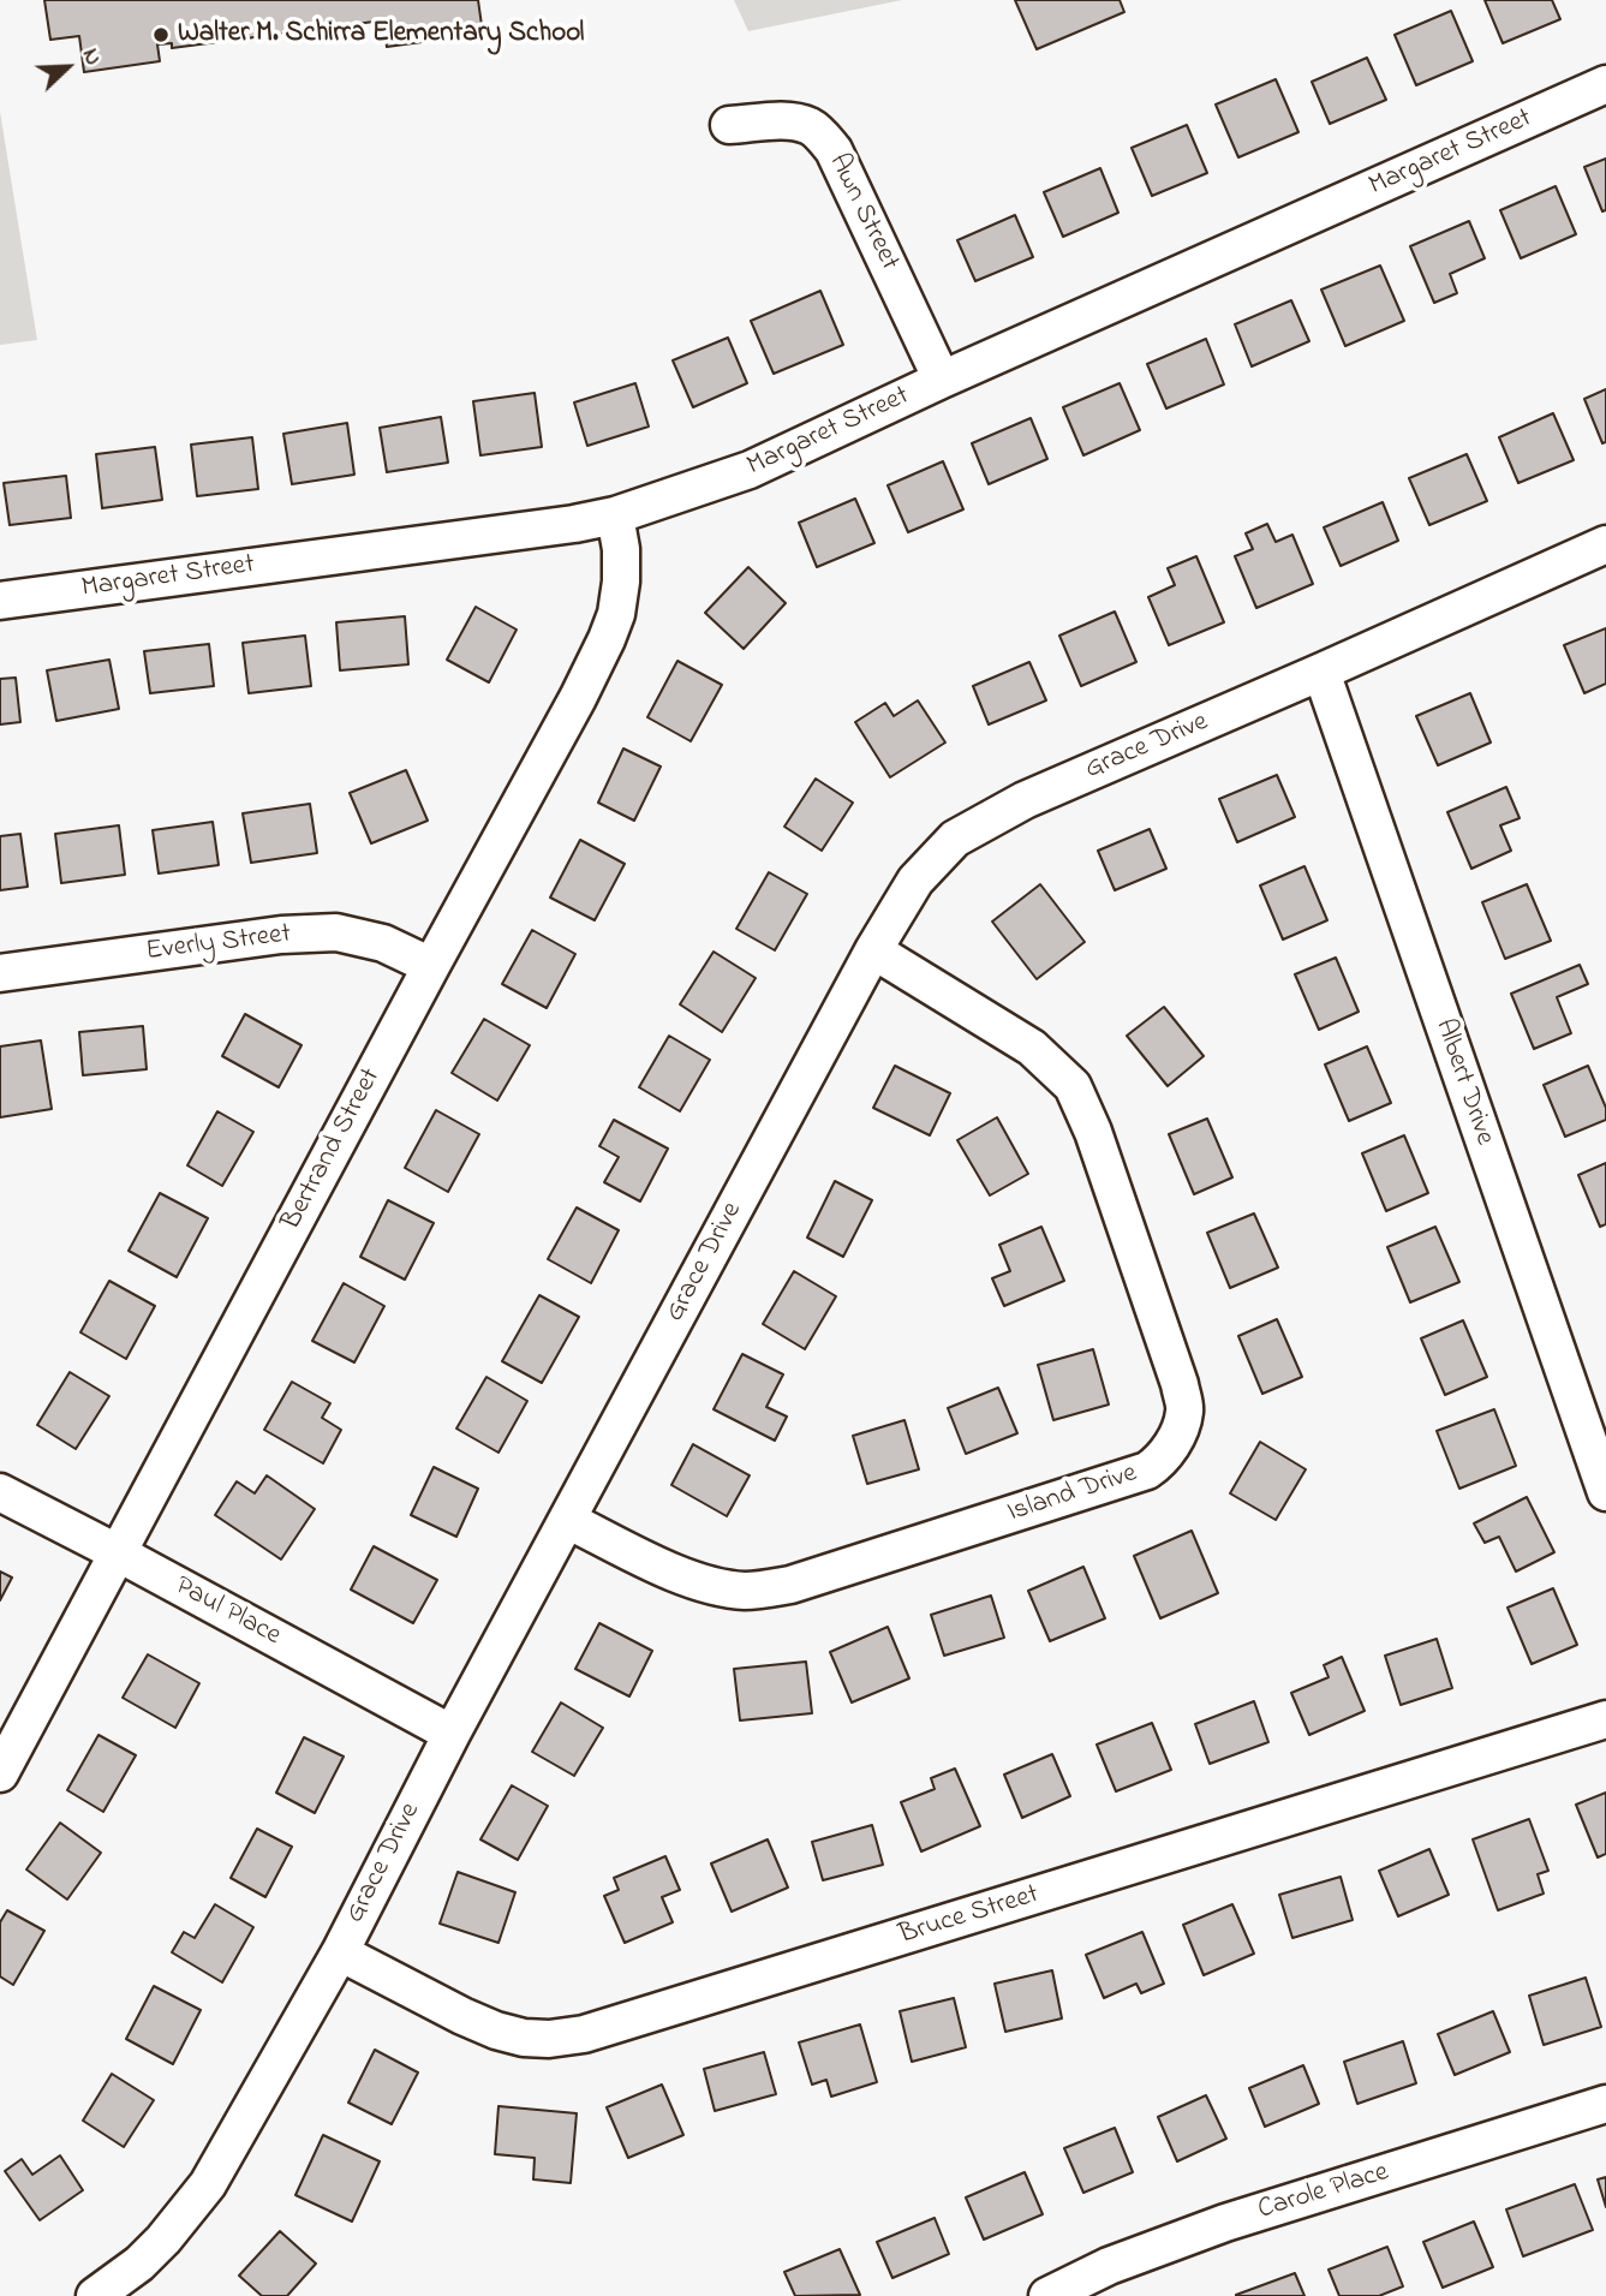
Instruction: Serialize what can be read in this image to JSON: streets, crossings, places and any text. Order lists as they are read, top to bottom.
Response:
{
  "streets": {
    "street": [
      "Margaret Street",
      "Awn Street",
      "Grace Drive",
      "Everly Street",
      "Albert Drive",
      "Bertrand Street",
      "Island Drive",
      "Paul Place",
      "Bruce Street",
      "Carole Place"
    ]
  },
  "crossings": [
    ["Margaret Street", "Awn Street"],
    ["Margaret Street", "Bertrand Street"],
    ["Grace Drive", "Albert Drive"],
    ["Grace Drive", "Island Drive"],
    ["Grace Drive", "Paul Place"],
    ["Grace Drive", "Bruce Street"],
    ["Everly Street", "Bertrand Street"],
    ["Bertrand Street", "Paul Place"]
  ],
  "places": ["Walter M. Schirra Elementary School"],
  "north": "top right"
}
